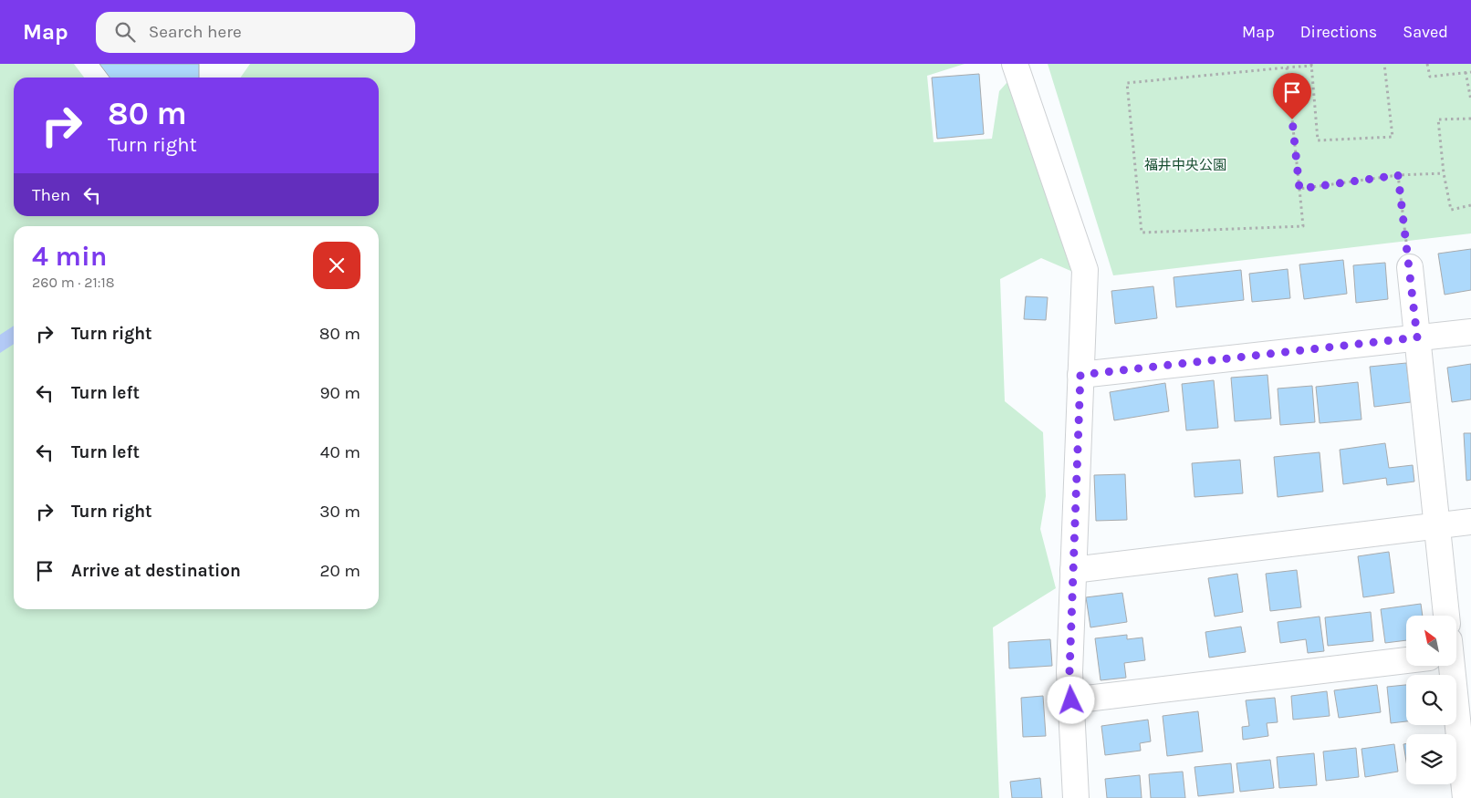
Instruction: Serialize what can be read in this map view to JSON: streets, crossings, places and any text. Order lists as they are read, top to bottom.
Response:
{
  "parks": ["福井中央公園"],
  "north": "top left",
  "page": {
    "header": "Map",
    "search": "Search here",
    "nav": ["Map", "Directions", "Saved"],
    "turn": ["80 m", "Turn right"],
    "then": "Then",
    "heading": ["4 min", "260 m · 21:18"],
    "list": [
      {
        "name": "Turn right",
        "value": "80 m"
      },
      {
        "name": "Turn left",
        "value": "90 m"
      },
      {
        "name": "Turn left",
        "value": "40 m"
      },
      {
        "name": "Turn right",
        "value": "30 m"
      },
      {
        "name": "Arrive at destination",
        "value": "20 m"
      }
    ]
  }
}
